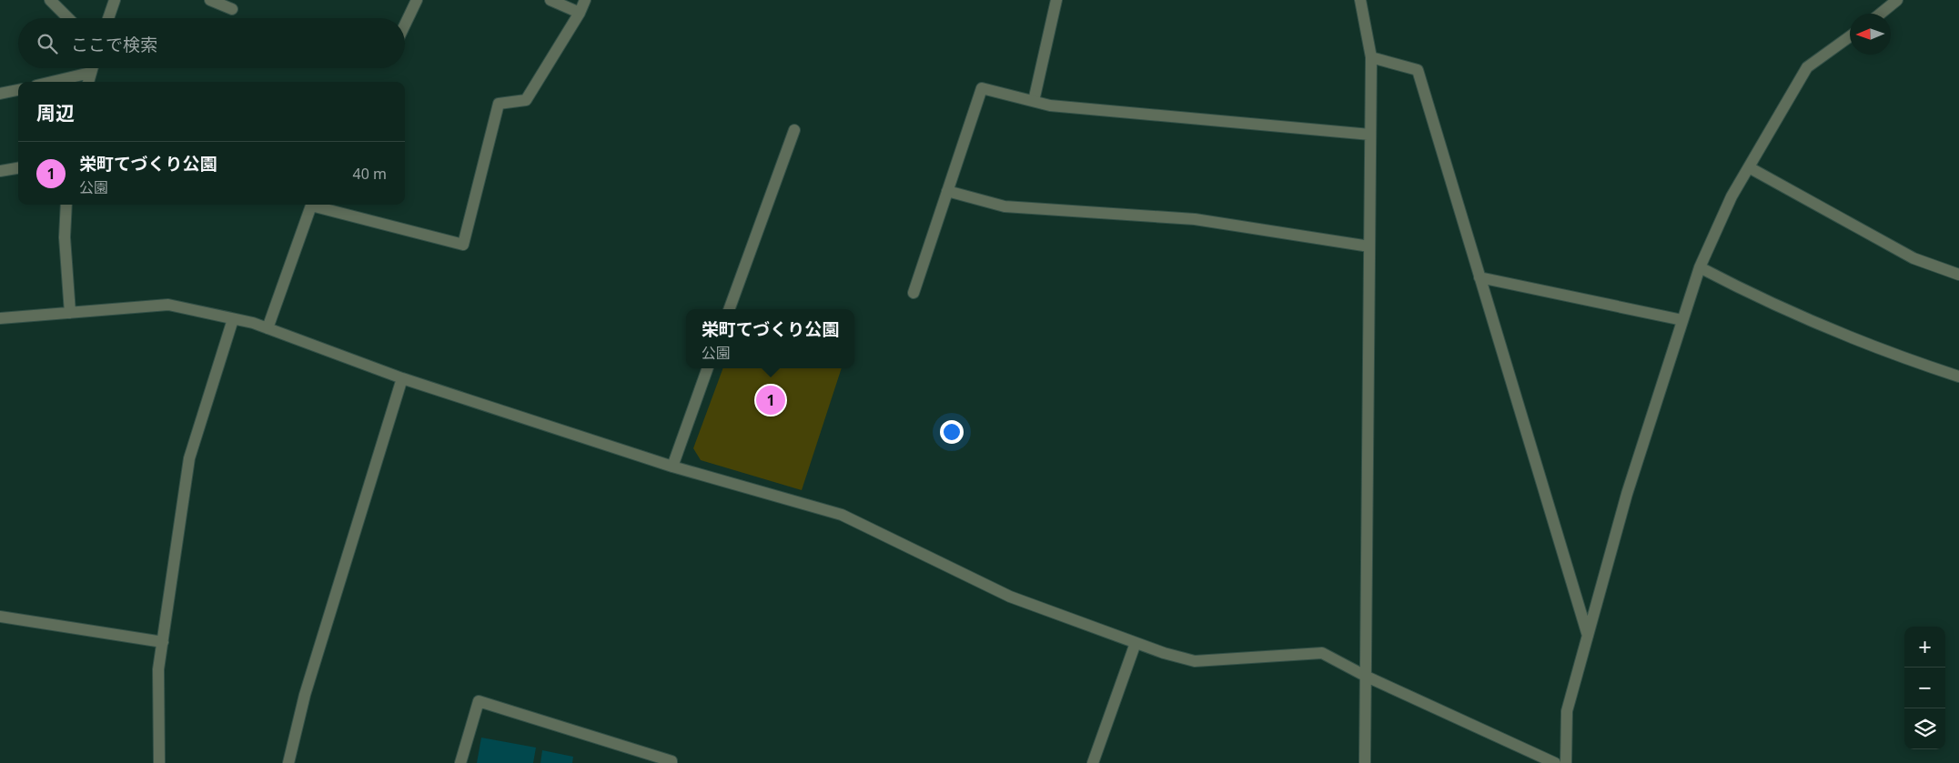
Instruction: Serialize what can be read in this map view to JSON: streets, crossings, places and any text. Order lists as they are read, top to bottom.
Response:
{
  "north": "left",
  "page": {
    "search": "ここで検索",
    "heading": "周辺",
    "list": [
      {
        "mark": "1",
        "name": "栄町てづくり公園",
        "note": "公園",
        "value": "40 m"
      }
    ],
    "popup": ["栄町てづくり公園", "公園"],
    "pins": "1",
    "map_buttons": ["+", "−"]
  }
}
